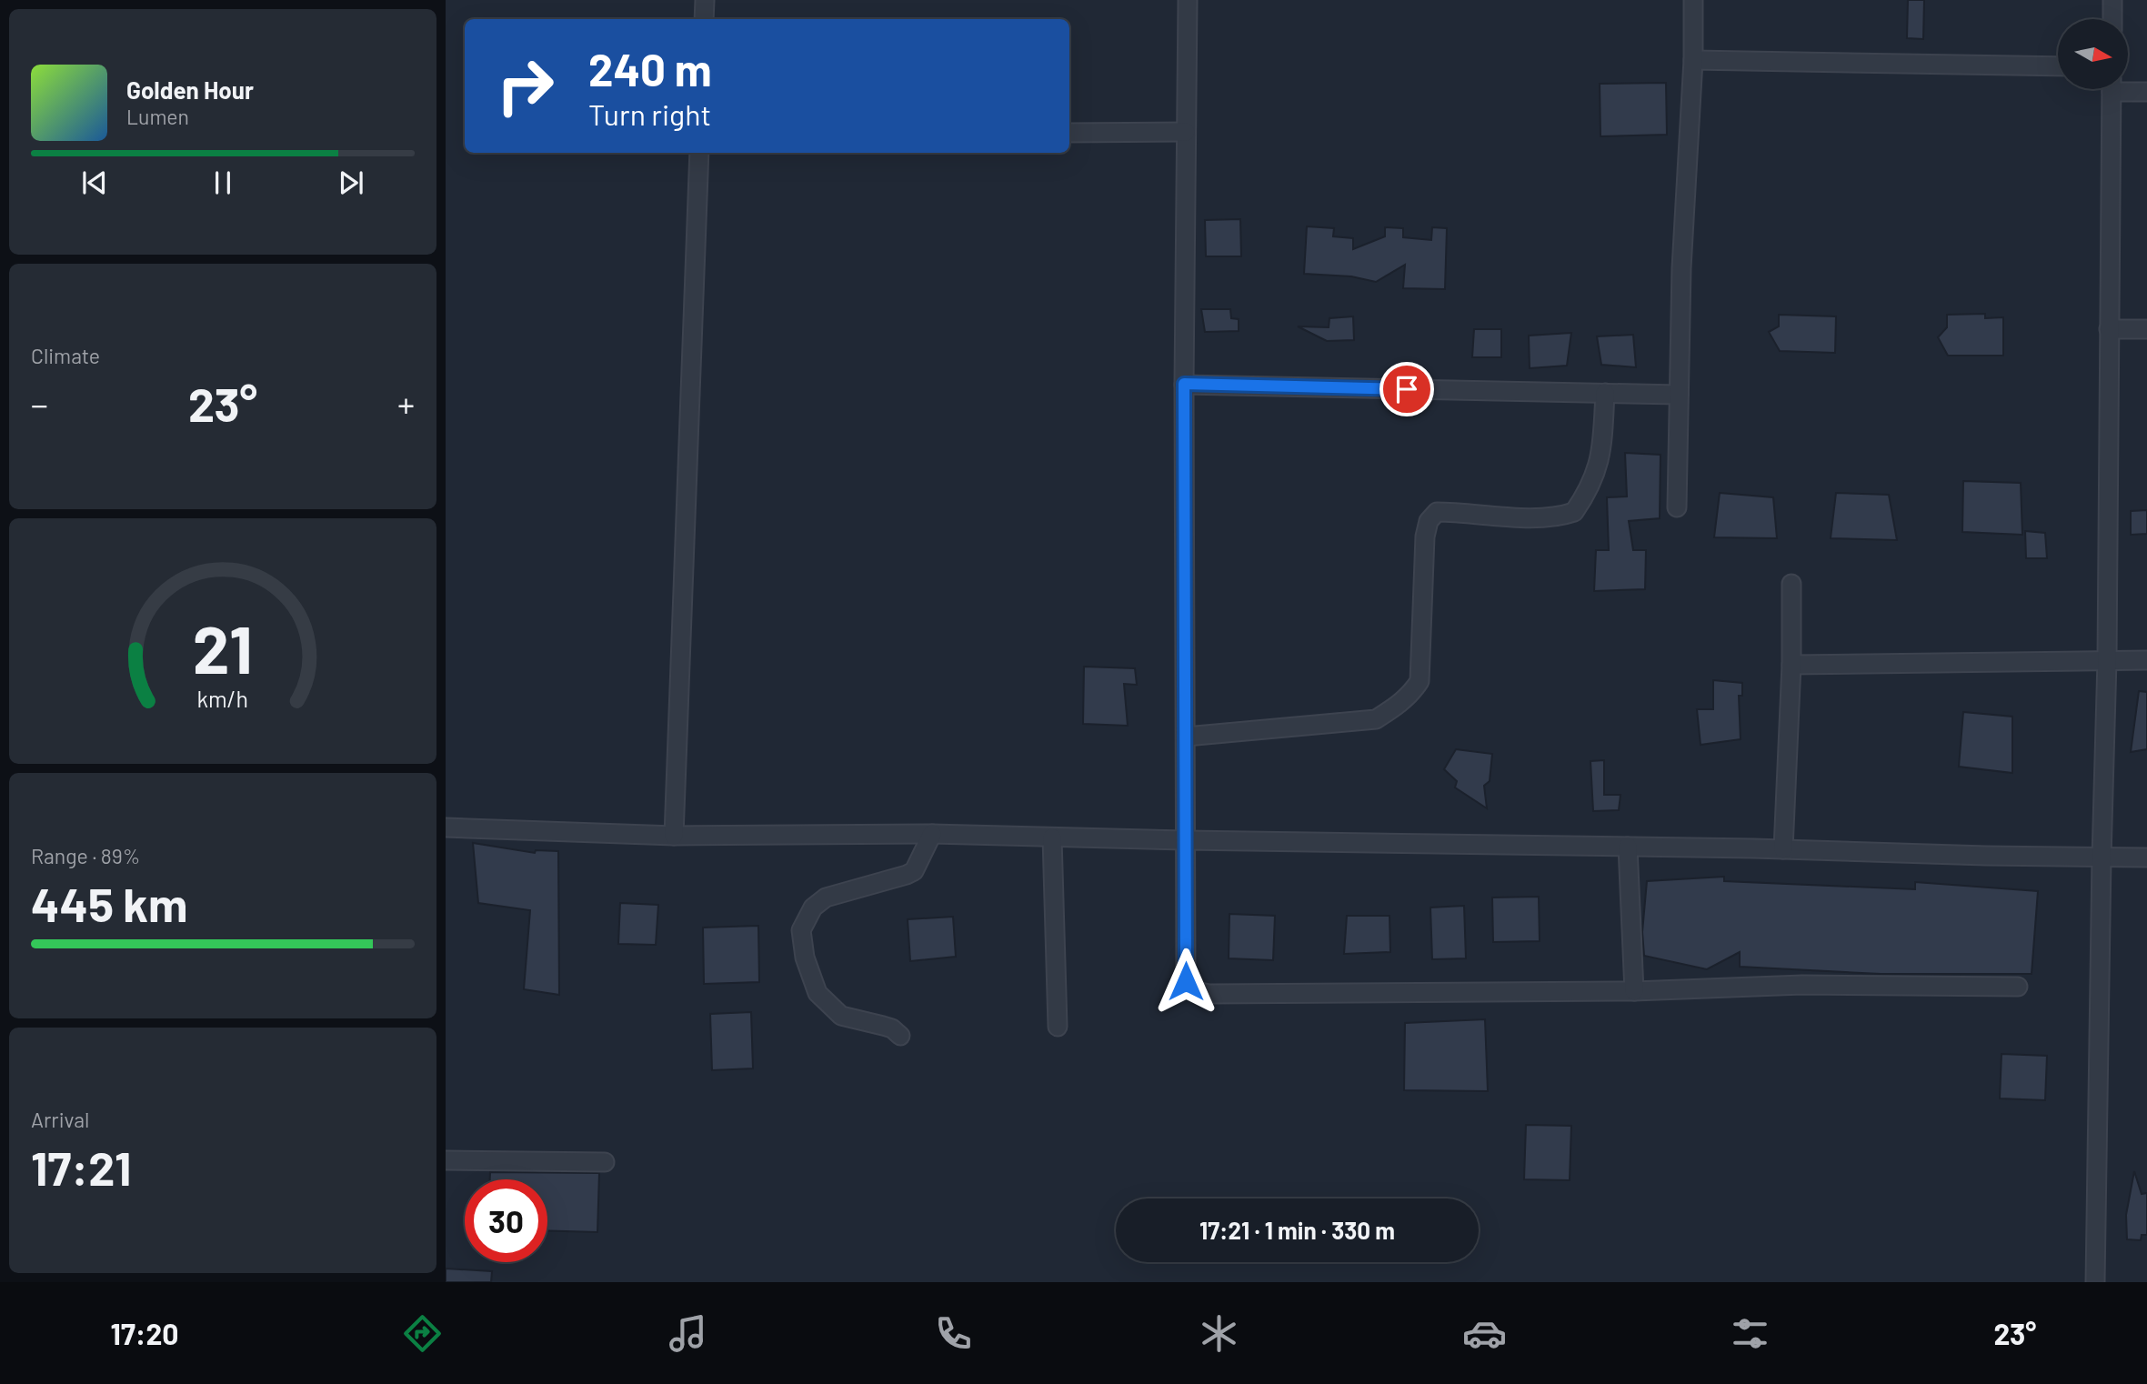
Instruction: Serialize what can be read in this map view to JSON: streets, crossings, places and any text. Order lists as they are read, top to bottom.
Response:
{
  "north": "right",
  "page": {
    "turn": ["240 m", "Turn right"],
    "song": ["Golden Hour", "Lumen"],
    "tile": [
      "Climate",
      ["Range · 89%", "445 km"],
      ["Arrival", "17:21"]
    ],
    "heat": ["−", "23°", "+"],
    "limit": "30",
    "trip": "17:21 · 1 min · 330 m",
    "tabs": ["17:20", "23°"],
    "gauge": ["21", "km/h"]
  }
}
